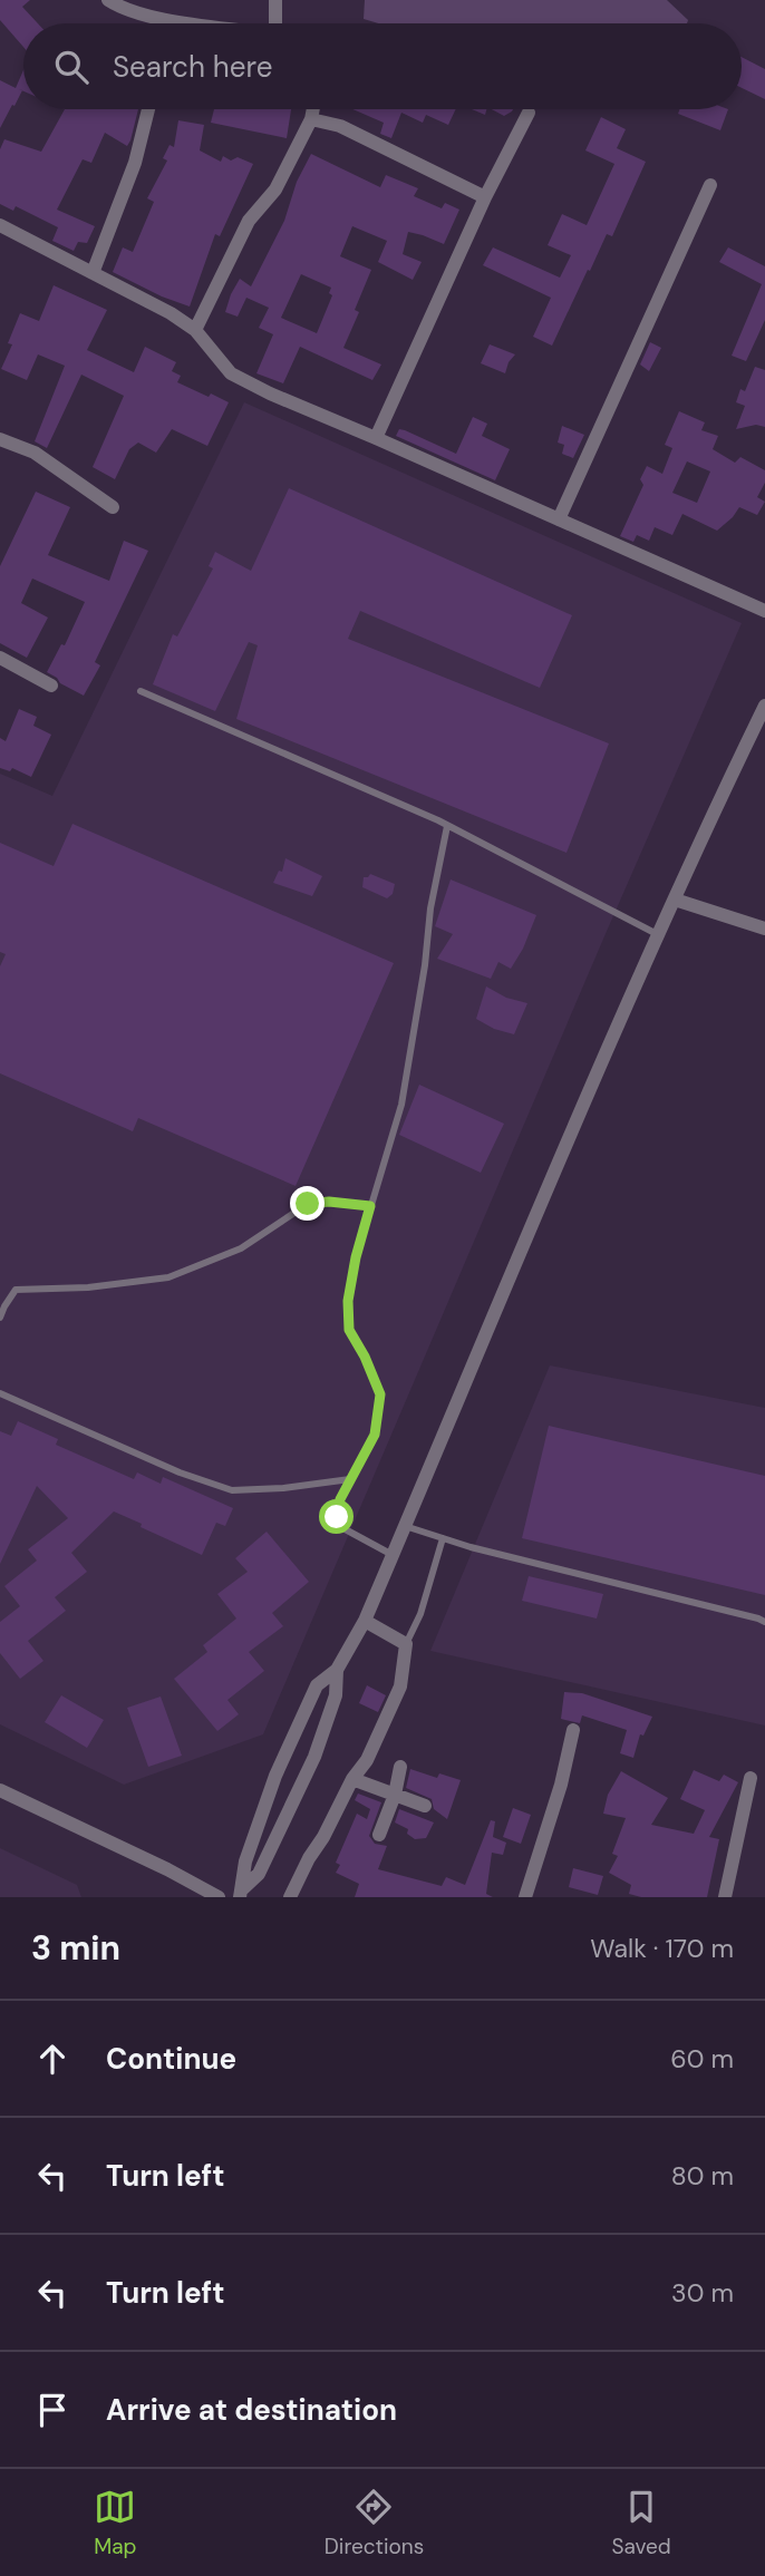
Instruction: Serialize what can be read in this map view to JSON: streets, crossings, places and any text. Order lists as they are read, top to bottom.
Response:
{
  "page": {
    "search": "Search here",
    "heading": ["3 min", "Walk · 170 m"],
    "list": [
      ["Continue", "60 m"],
      ["Turn left", "80 m"],
      ["Turn left", "30 m"],
      "Arrive at destination"
    ],
    "nav": ["Map", "Directions", "Saved"]
  }
}
